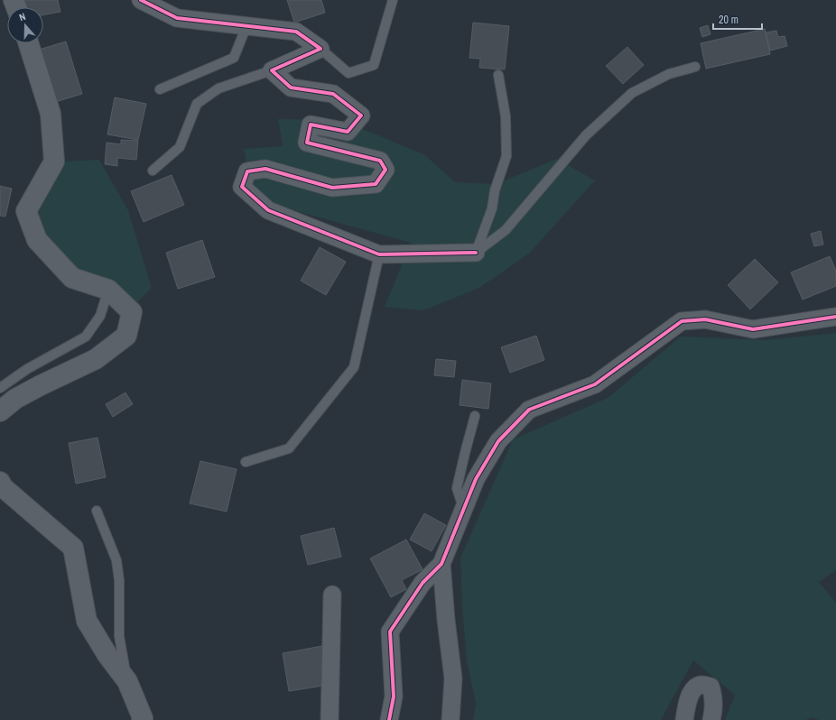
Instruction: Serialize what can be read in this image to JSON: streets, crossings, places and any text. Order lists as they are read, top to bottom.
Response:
{
  "scale_bar": "20 m",
  "north": "top"
}
